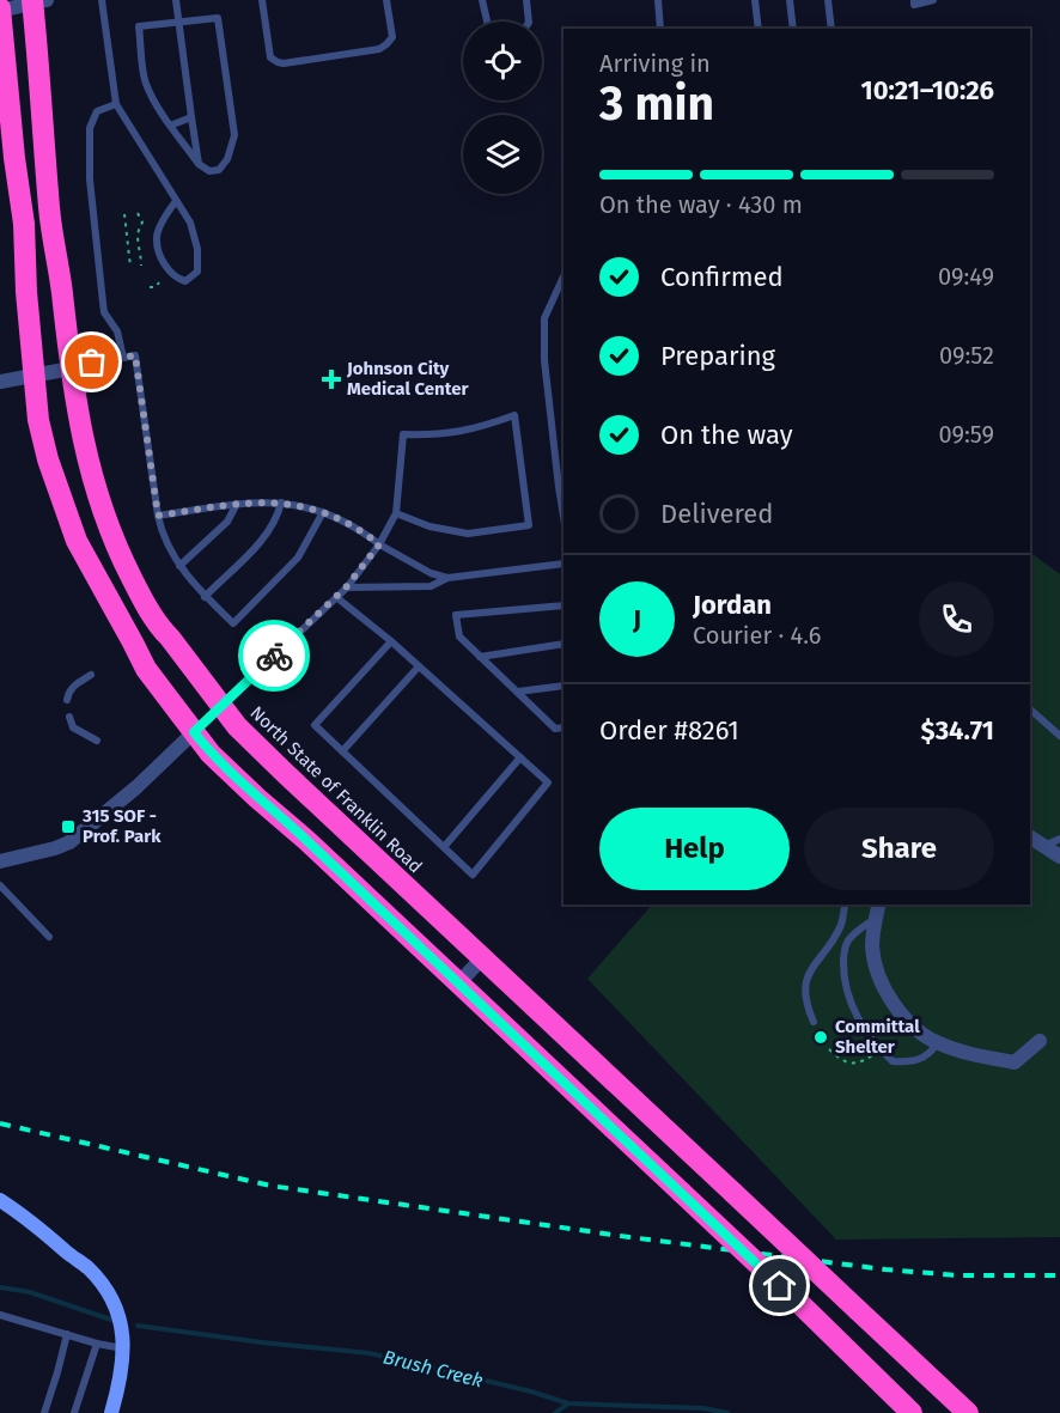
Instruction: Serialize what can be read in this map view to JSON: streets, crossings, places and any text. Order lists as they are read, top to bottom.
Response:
{
  "streets": {
    "highway": ["North State of Franklin Road"]
  },
  "water": ["Brush Creek"],
  "places": {
    "health": ["Johnson City Medical Center"],
    "transit": ["315 SOF - Prof. Park"],
    "other": ["Committal Shelter"]
  },
  "page": {
    "heading": ["3 min", "Arriving in", "10:21–10:26"],
    "panel": [
      "Jordan",
      "Courier · 4.6",
      "Order #8261",
      "$34.71"
    ],
    "bar": "On the way · 430 m",
    "list": [
      ["Confirmed", "09:49"],
      ["Preparing", "09:52"],
      ["On the way", "09:59"],
      "Delivered"
    ],
    "round": "J",
    "buttons": ["Help", "Share"]
  }
}
